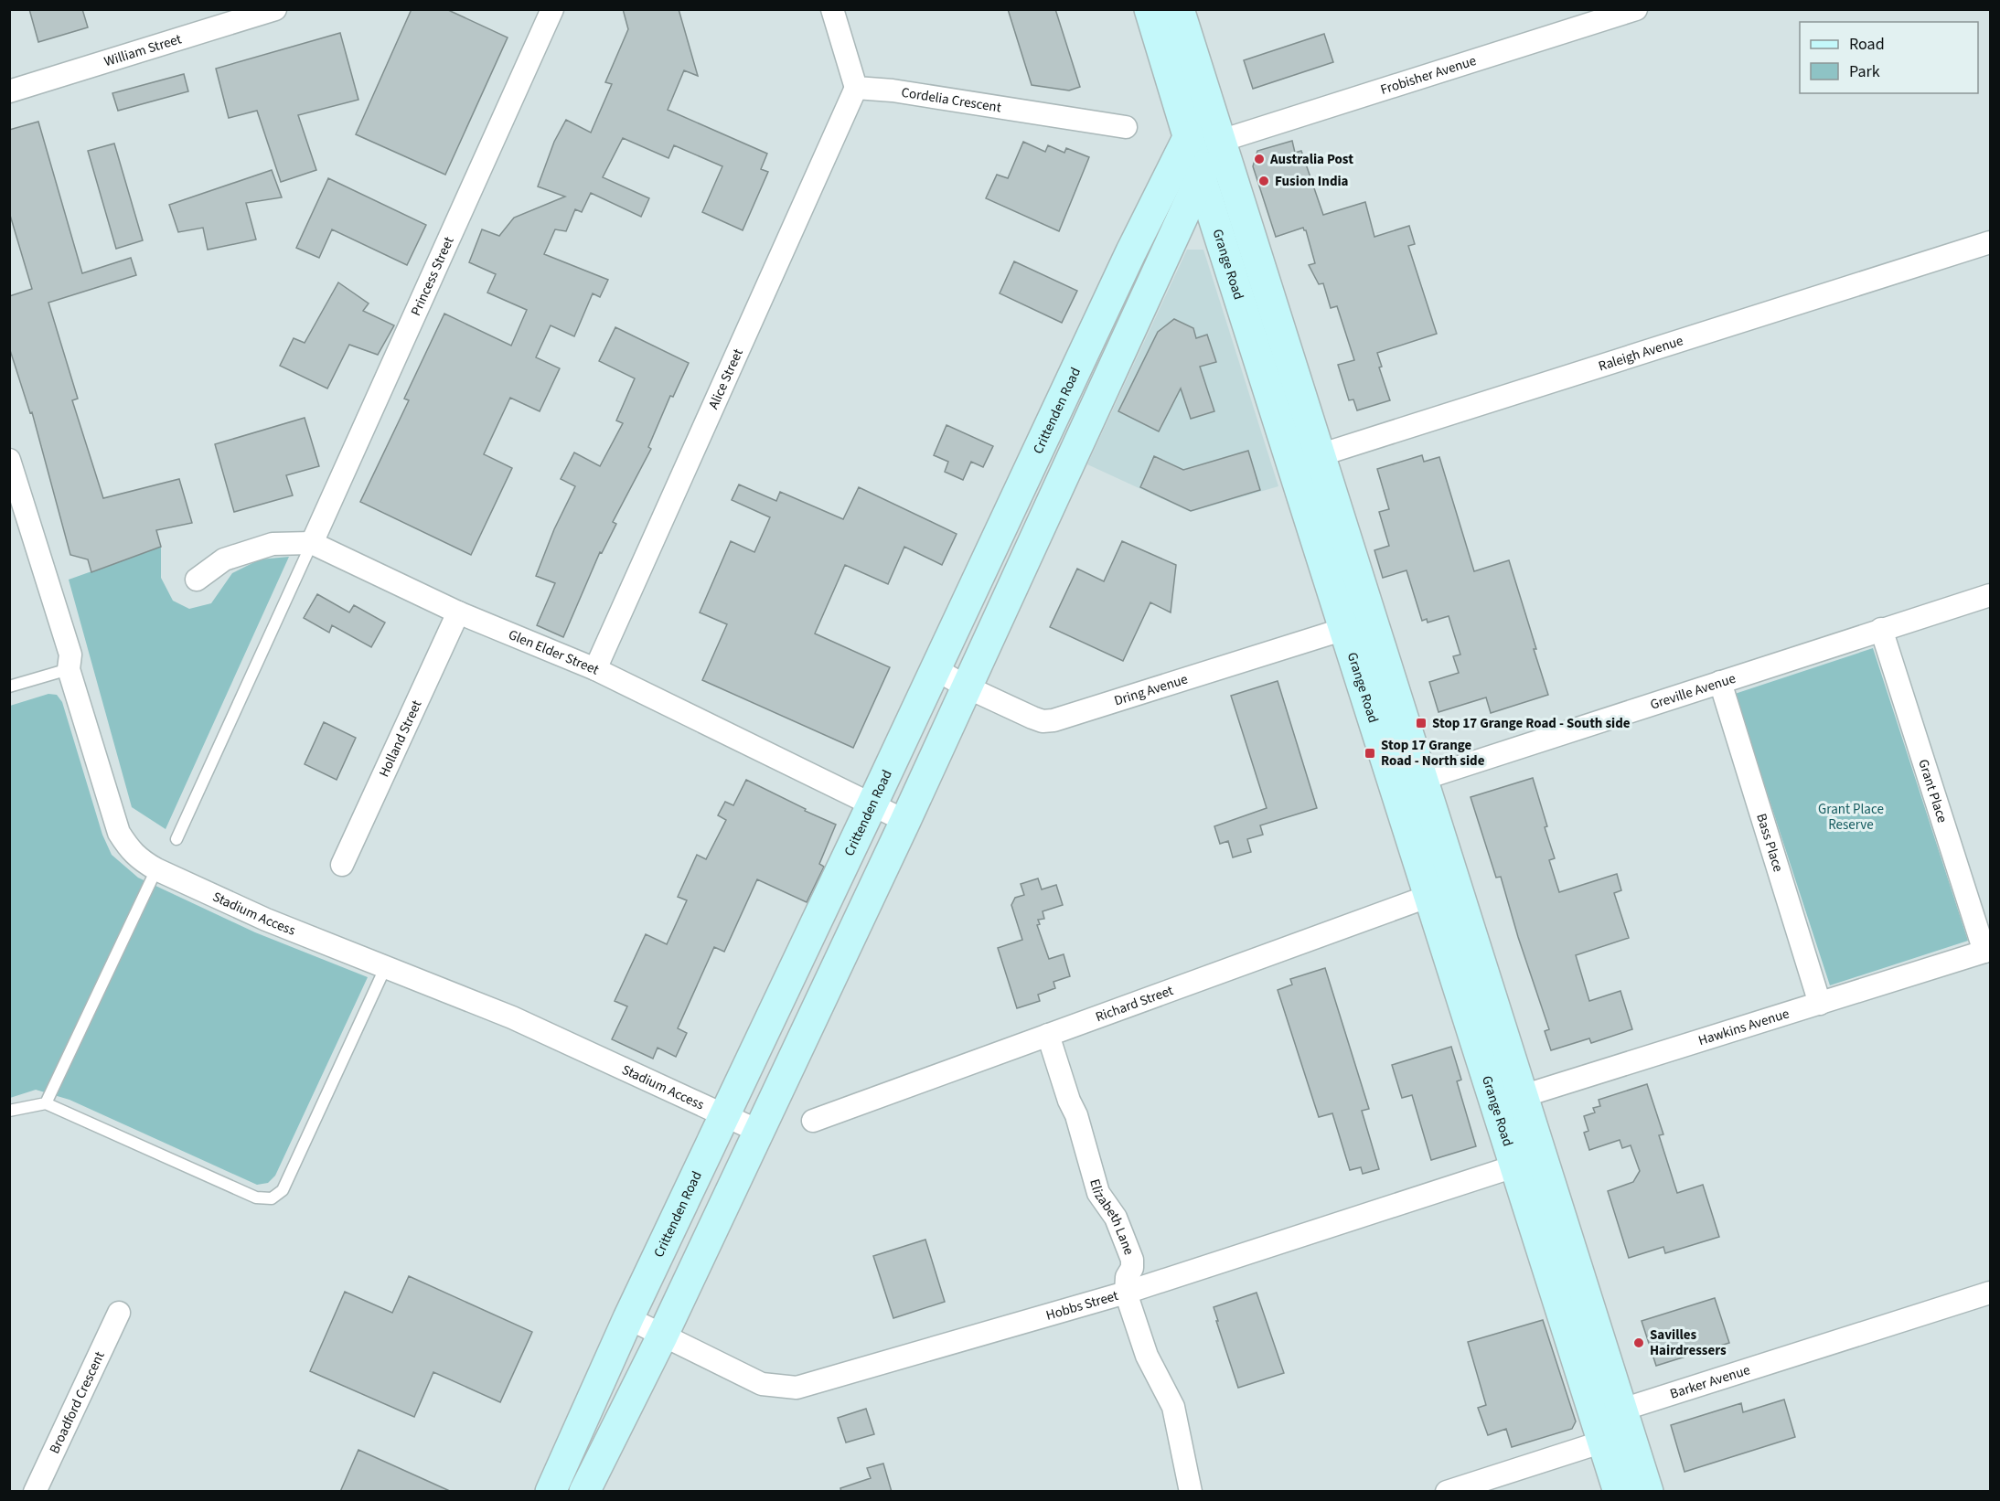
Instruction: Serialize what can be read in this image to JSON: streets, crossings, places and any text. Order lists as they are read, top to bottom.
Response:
{
  "streets": {
    "main road": ["Grange Road", "Crittenden Road"],
    "street": [
      "William Street",
      "Frobisher Avenue",
      "Cordelia Crescent",
      "Princess Street",
      "Raleigh Avenue",
      "Alice Street",
      "Glen Elder Street",
      "Dring Avenue",
      "Greville Avenue",
      "Holland Street",
      "Grant Place",
      "Bass Place",
      "Stadium Access",
      "Richard Street",
      "Hawkins Avenue",
      "Elizabeth Lane",
      "Hobbs Street",
      "Barker Avenue",
      "Broadford Crescent"
    ]
  },
  "crossings": [
    ["Frobisher Avenue", "Grange Road"],
    ["Cordelia Crescent", "Alice Street"],
    ["Grange Road", "Raleigh Avenue"],
    ["Grange Road", "Crittenden Road"],
    ["Grange Road", "Dring Avenue"],
    ["Grange Road", "Greville Avenue"],
    ["Grange Road", "Richard Street"],
    ["Grange Road", "Hawkins Avenue"],
    ["Grange Road", "Hobbs Street"],
    ["Grange Road", "Barker Avenue"],
    ["Princess Street", "Glen Elder Street"],
    ["Alice Street", "Glen Elder Street"],
    ["Crittenden Road", "Glen Elder Street"],
    ["Crittenden Road", "Dring Avenue"],
    ["Crittenden Road", "Stadium Access"],
    ["Crittenden Road", "Hobbs Street"],
    ["Glen Elder Street", "Holland Street"],
    ["Greville Avenue", "Grant Place"],
    ["Greville Avenue", "Bass Place"],
    ["Grant Place", "Hawkins Avenue"],
    ["Bass Place", "Hawkins Avenue"],
    ["Richard Street", "Elizabeth Lane"],
    ["Elizabeth Lane", "Hobbs Street"]
  ],
  "parks": ["Grant Place Reserve"],
  "places": {
    "other": ["Australia Post", "Fusion India", "Savilles Hairdressers"],
    "transit": ["Stop 17 Grange Road - South side", "Stop 17 Grange Road - North side"]
  },
  "legend": ["Road", "Park"]
}
